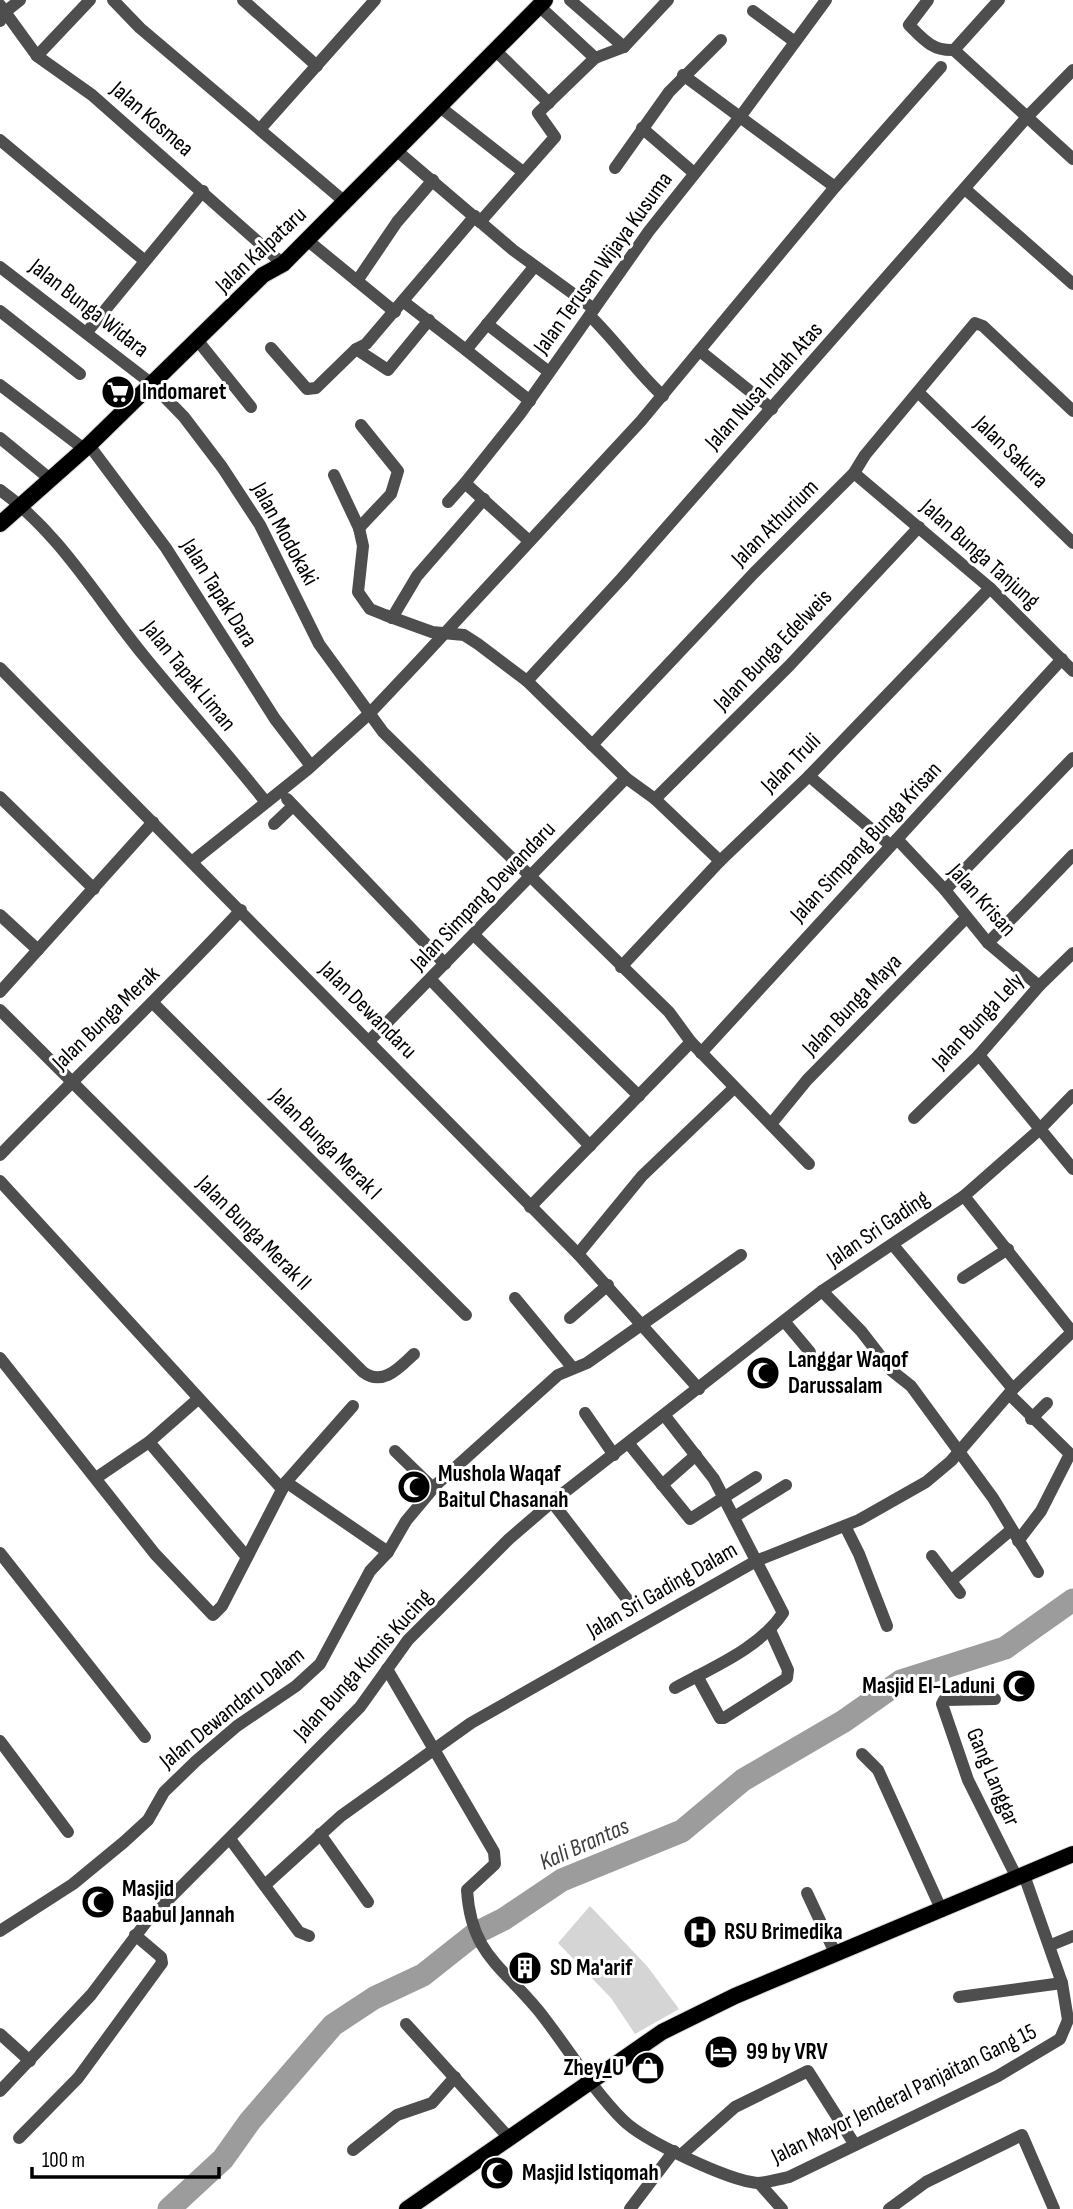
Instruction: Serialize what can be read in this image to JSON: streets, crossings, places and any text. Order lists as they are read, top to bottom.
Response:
{
  "streets": {
    "main road": ["Jalan Kalpataru"],
    "street": [
      "Jalan Kosmea",
      "Jalan Terusan Wijaya Kusuma",
      "Jalan Bunga Widara",
      "Jalan Nusa Indah Atas",
      "Jalan Sakura",
      "Jalan Athurium",
      "Jalan Modokaki",
      "Jalan Bunga Tanjung",
      "Jalan Tapak Dara",
      "Jalan Bunga Edelweis",
      "Jalan Tapak Liman",
      "Jalan Truli",
      "Jalan Simpang Bunga Krisan",
      "Jalan Simpang Dewandaru",
      "Jalan Krisan",
      "Jalan Bunga Maya",
      "Jalan Dewandaru",
      "Jalan Bunga Merak",
      "Jalan Bunga Lely",
      "Jalan Bunga Merak I",
      "Jalan Sri Gading",
      "Jalan Bunga Merak II",
      "Jalan Sri Gading Dalam",
      "Jalan Bunga Kumis Kucing",
      "Jalan Dewandaru Dalam",
      "Gang Langgar",
      "Jalan Mayor Jenderal Panjaitan Gang 15"
    ]
  },
  "crossings": [
    ["Jalan Kosmea", "Jalan Kalpataru"],
    ["Jalan Kalpataru", "Jalan Bunga Widara"],
    ["Jalan Kalpataru", "Jalan Modokaki"],
    ["Jalan Kalpataru", "Jalan Tapak Dara"],
    ["Jalan Kalpataru", "Jalan Tapak Liman"],
    ["Jalan Bunga Widara", "Jalan Modokaki"],
    ["Jalan Sakura", "Jalan Athurium"],
    ["Jalan Athurium", "Jalan Bunga Tanjung"],
    ["Jalan Modokaki", "Jalan Truli"],
    ["Jalan Modokaki", "Jalan Simpang Bunga Krisan"],
    ["Jalan Modokaki", "Jalan Simpang Dewandaru"],
    ["Jalan Modokaki", "Jalan Bunga Maya"],
    ["Jalan Bunga Tanjung", "Jalan Bunga Edelweis"],
    ["Jalan Bunga Tanjung", "Jalan Truli"],
    ["Jalan Bunga Tanjung", "Jalan Simpang Bunga Krisan"],
    ["Jalan Truli", "Jalan Krisan"],
    ["Jalan Simpang Bunga Krisan", "Jalan Krisan"],
    ["Jalan Simpang Dewandaru", "Jalan Dewandaru"],
    ["Jalan Krisan", "Jalan Bunga Maya"],
    ["Jalan Krisan", "Jalan Bunga Lely"],
    ["Jalan Dewandaru", "Jalan Bunga Merak"],
    ["Jalan Dewandaru", "Jalan Sri Gading"],
    ["Jalan Dewandaru", "Jalan Bunga Kumis Kucing"],
    ["Jalan Dewandaru", "Jalan Dewandaru Dalam"],
    ["Jalan Bunga Merak", "Jalan Bunga Merak I"],
    ["Jalan Bunga Merak", "Jalan Bunga Merak II"],
    ["Jalan Sri Gading", "Jalan Bunga Kumis Kucing"],
    ["Gang Langgar", "Jalan Mayor Jenderal Panjaitan Gang 15"]
  ],
  "water": ["Kali Brantas"],
  "places": {
    "supermarket": ["Indomaret"],
    "mosque": [
      "Langgar Waqof Darussalam",
      "Mushola Waqaf Baitul Chasanah",
      "Masjid El-Laduni",
      "Masjid Baabul Jannah",
      "Masjid Istiqomah"
    ],
    "hospital": ["RSU Brimedika"],
    "building": ["SD Ma'arif"],
    "hotel": ["99 by VRV"],
    "shop": ["Zhey_U"]
  },
  "scale_bar": "100 m"
}
